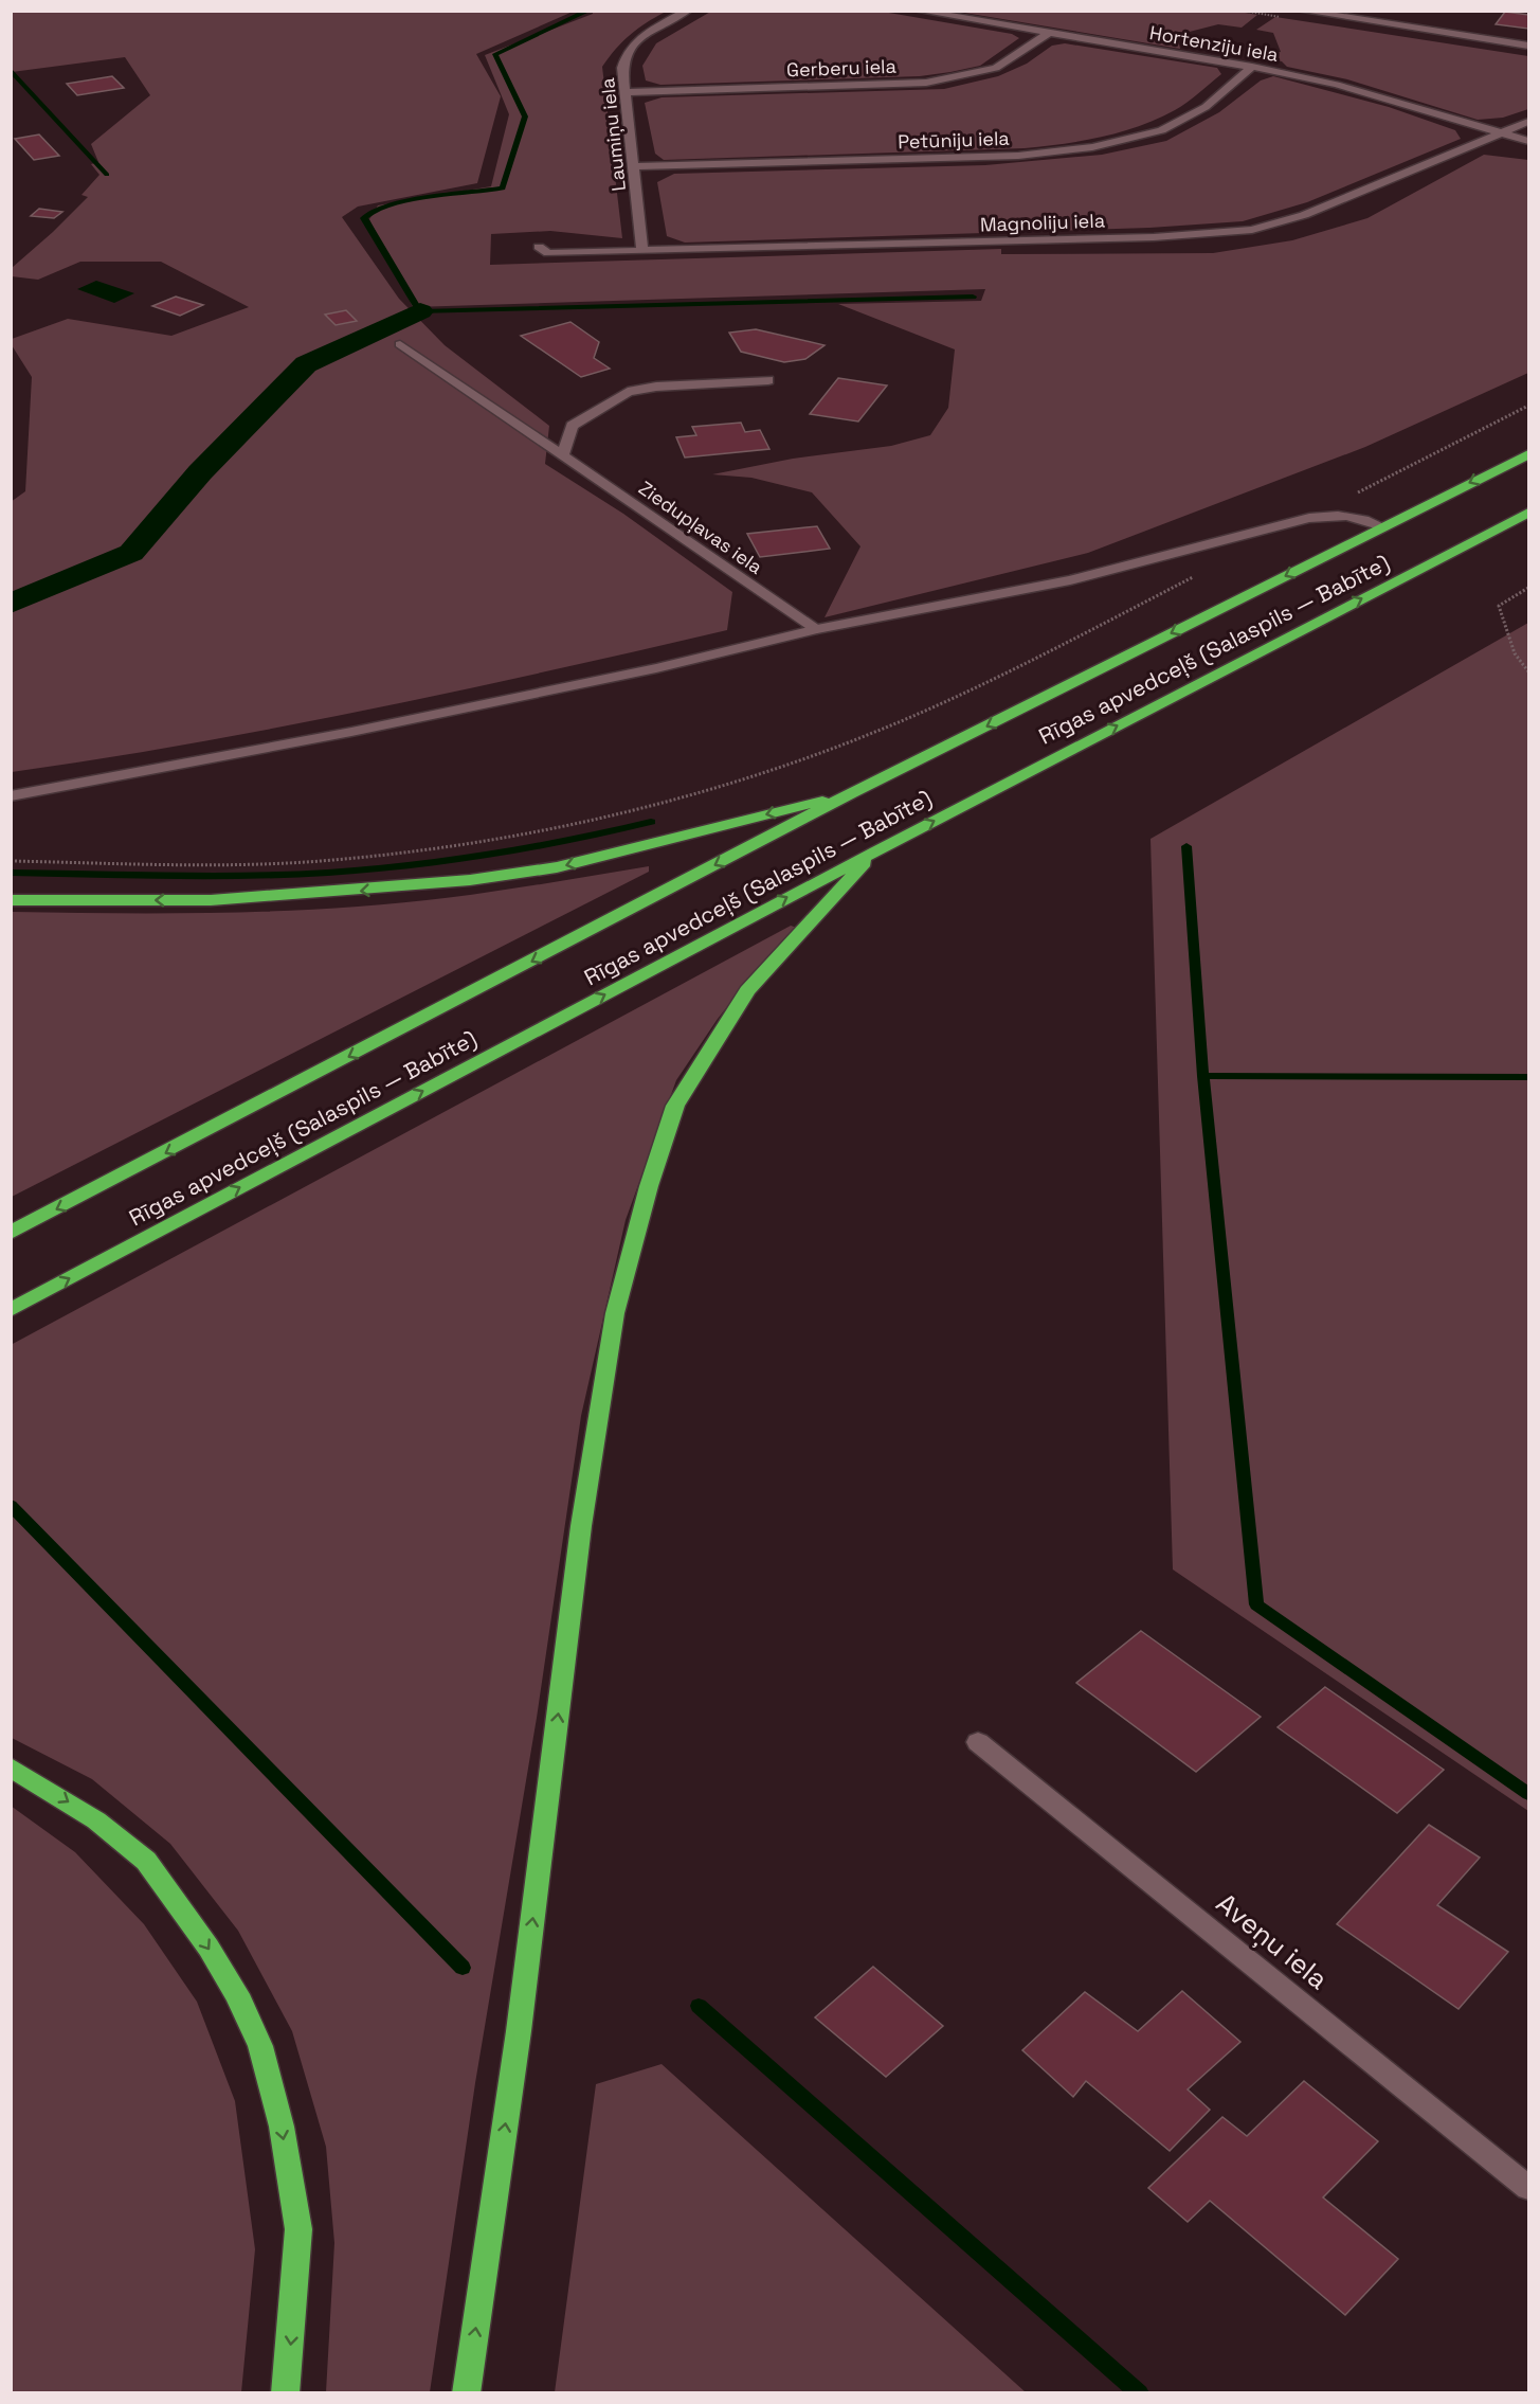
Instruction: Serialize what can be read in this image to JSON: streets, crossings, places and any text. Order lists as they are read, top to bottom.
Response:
{
  "streets": {
    "highway": ["Rīgas apvedceļš (Salaspils — Babīte)"],
    "street": [
      "Hortenziju iela",
      "Gerberu iela",
      "Laumiņu iela",
      "Petūniju iela",
      "Magnoliju iela",
      "Ziedupļavas iela",
      "Aveņu iela"
    ]
  },
  "crossings": [
    ["Hortenziju iela", "Gerberu iela"],
    ["Hortenziju iela", "Petūniju iela"],
    ["Hortenziju iela", "Magnoliju iela"],
    ["Gerberu iela", "Laumiņu iela"],
    ["Laumiņu iela", "Petūniju iela"],
    ["Laumiņu iela", "Magnoliju iela"]
  ]
}
